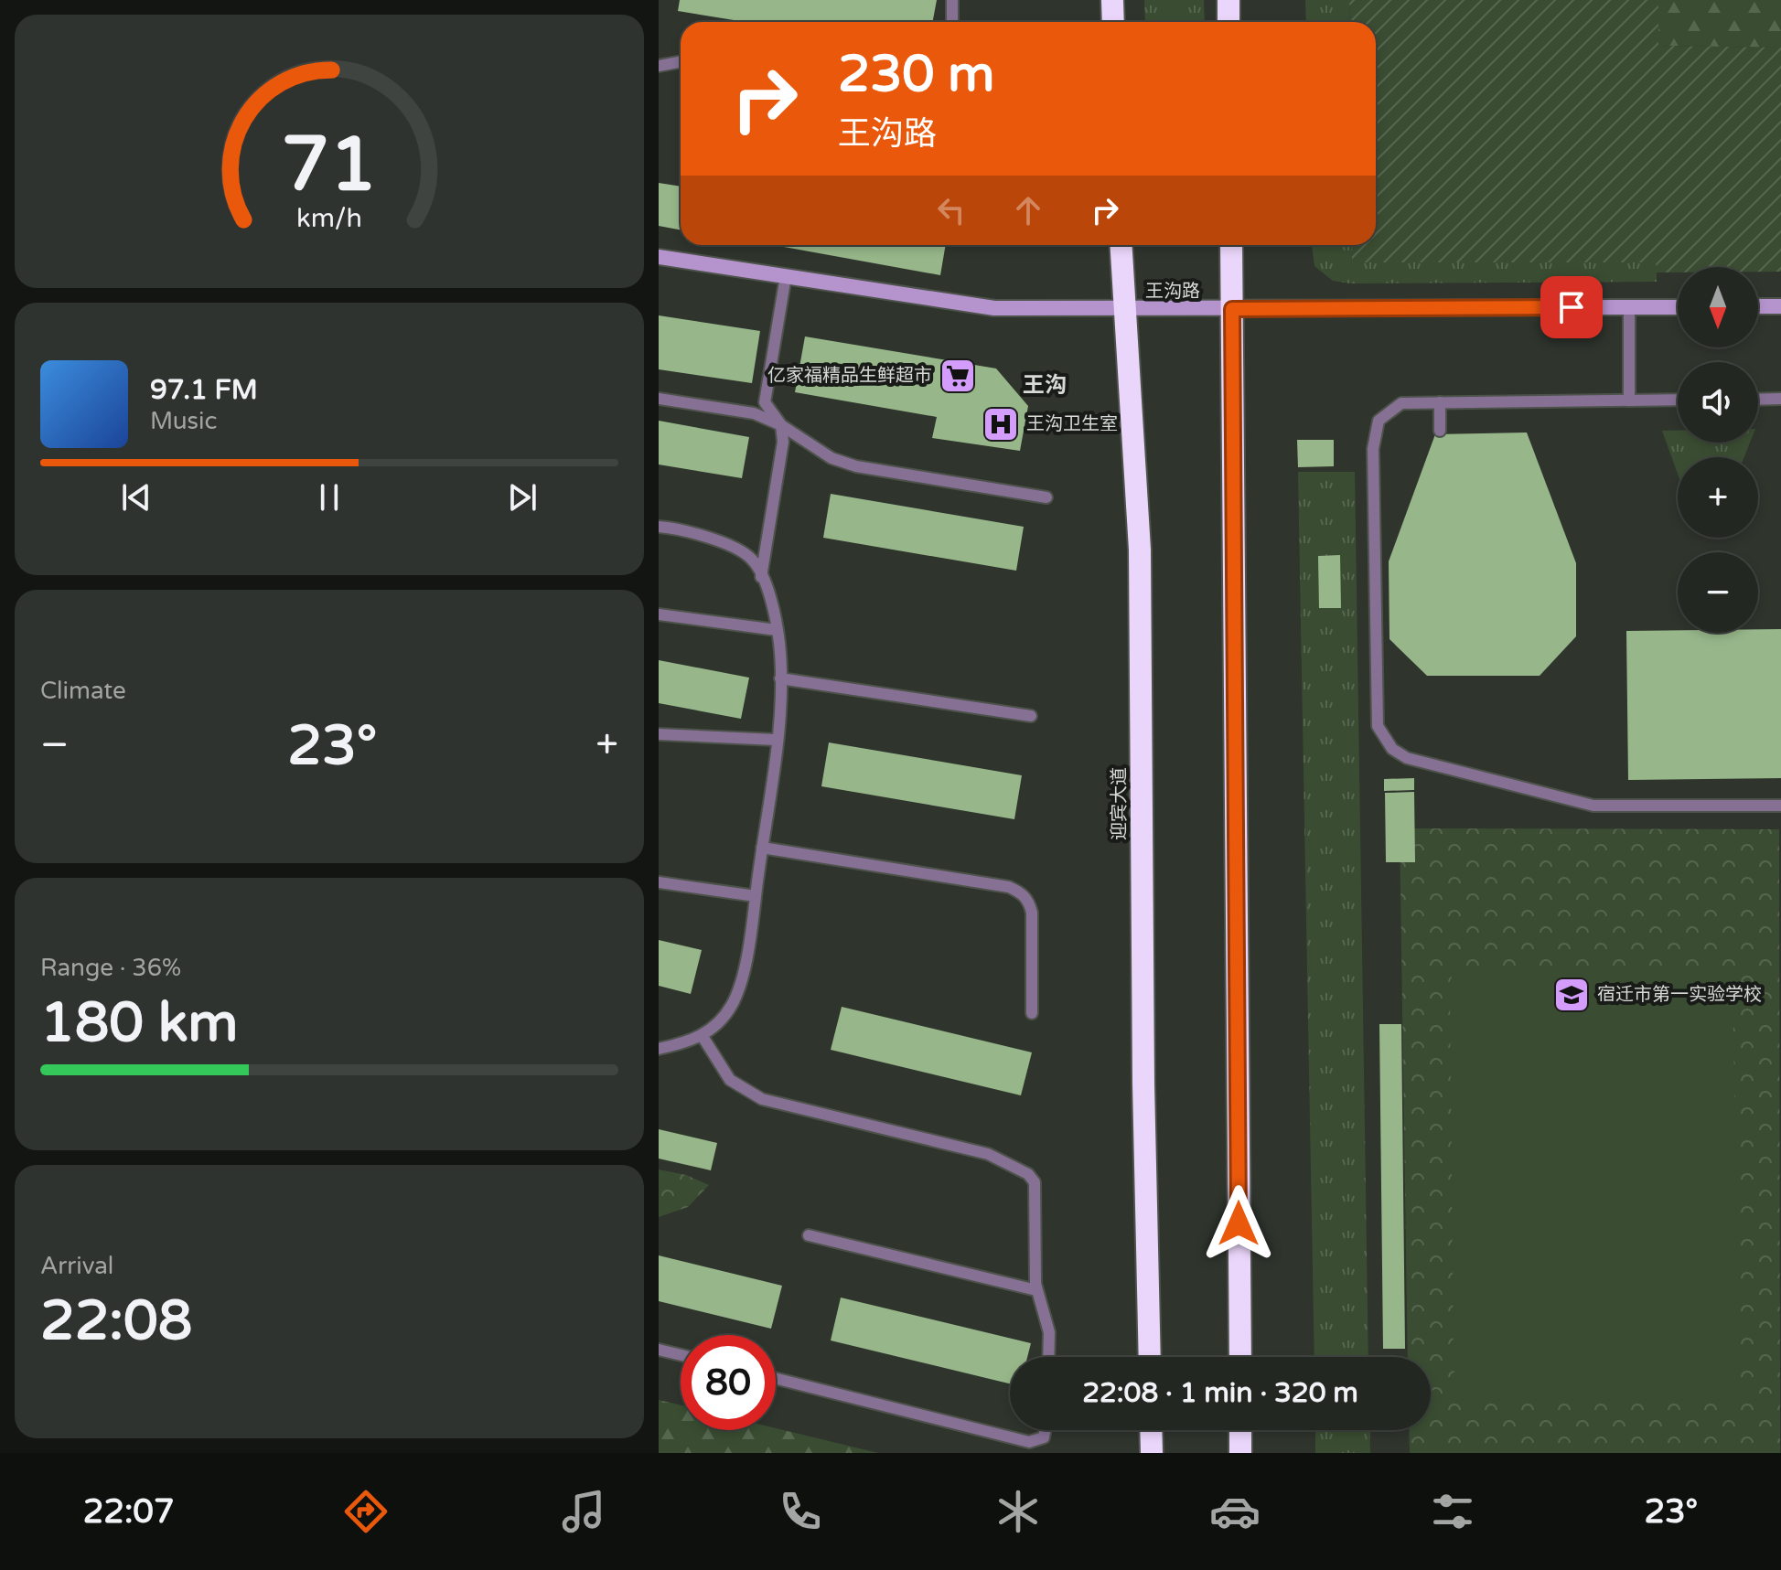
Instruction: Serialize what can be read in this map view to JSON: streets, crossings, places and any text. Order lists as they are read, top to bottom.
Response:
{
  "streets": {
    "highway": ["迎宾大道"],
    "street": ["王沟路"]
  },
  "crossings": [
    ["王沟路", "迎宾大道"]
  ],
  "districts": ["王沟"],
  "places": {
    "supermarket": ["亿家福精品生鲜超市"],
    "hospital": ["王沟卫生室"],
    "school or university": ["宿迁市第一实验学校"]
  },
  "north": "bottom",
  "page": {
    "turn": ["230 m", "王沟路"],
    "map_buttons": ["+", "−"],
    "song": ["97.1 FM", "Music"],
    "tile": [
      "Climate",
      ["Range · 36%", "180 km"],
      ["Arrival", "22:08"]
    ],
    "heat": ["−", "23°", "+"],
    "limit": "80",
    "trip": "22:08 · 1 min · 320 m",
    "tabs": ["22:07", "23°"],
    "gauge": ["71", "km/h"]
  }
}
